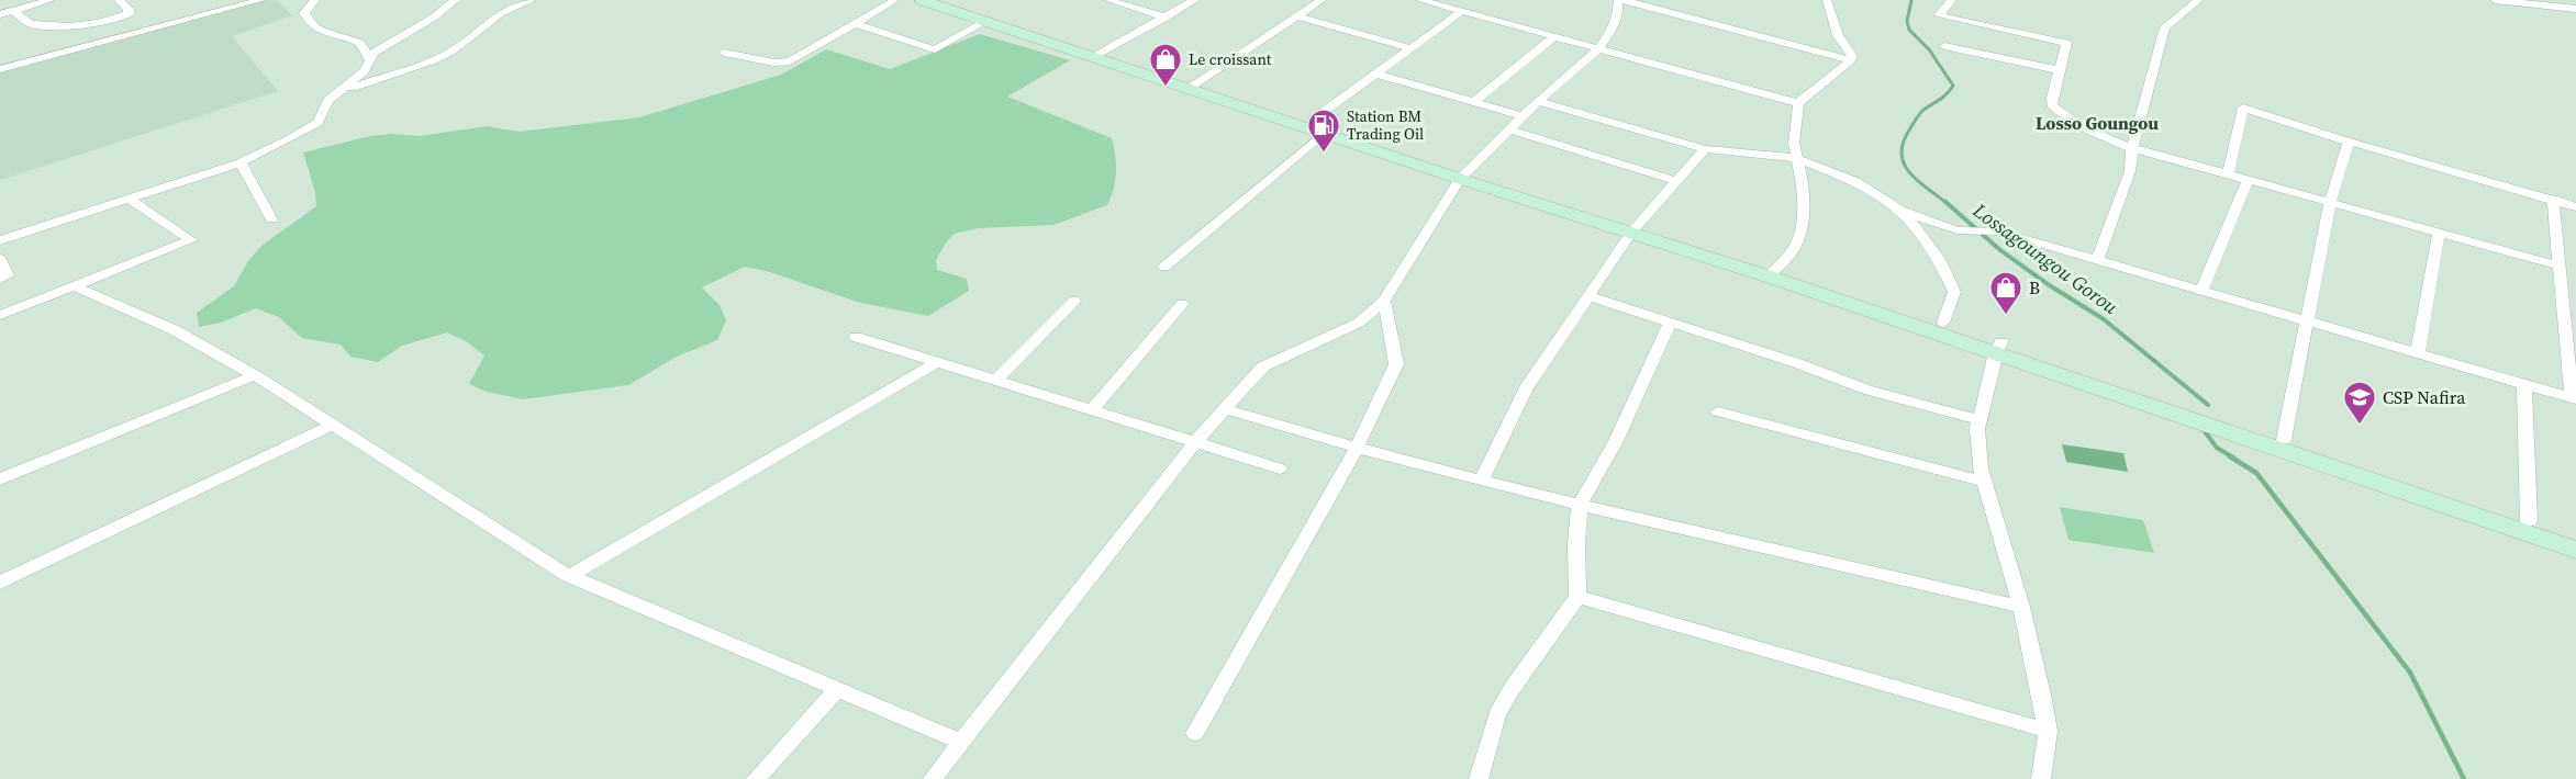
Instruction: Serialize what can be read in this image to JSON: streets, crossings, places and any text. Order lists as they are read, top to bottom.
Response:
{
  "districts": ["Losso Goungou"],
  "water": ["Lossagoungou Gorou"],
  "places": {
    "shop": ["Le croissant", "B"],
    "fuel station": ["Station BM Trading Oil"],
    "school or university": ["CSP Nafira"]
  }
}
